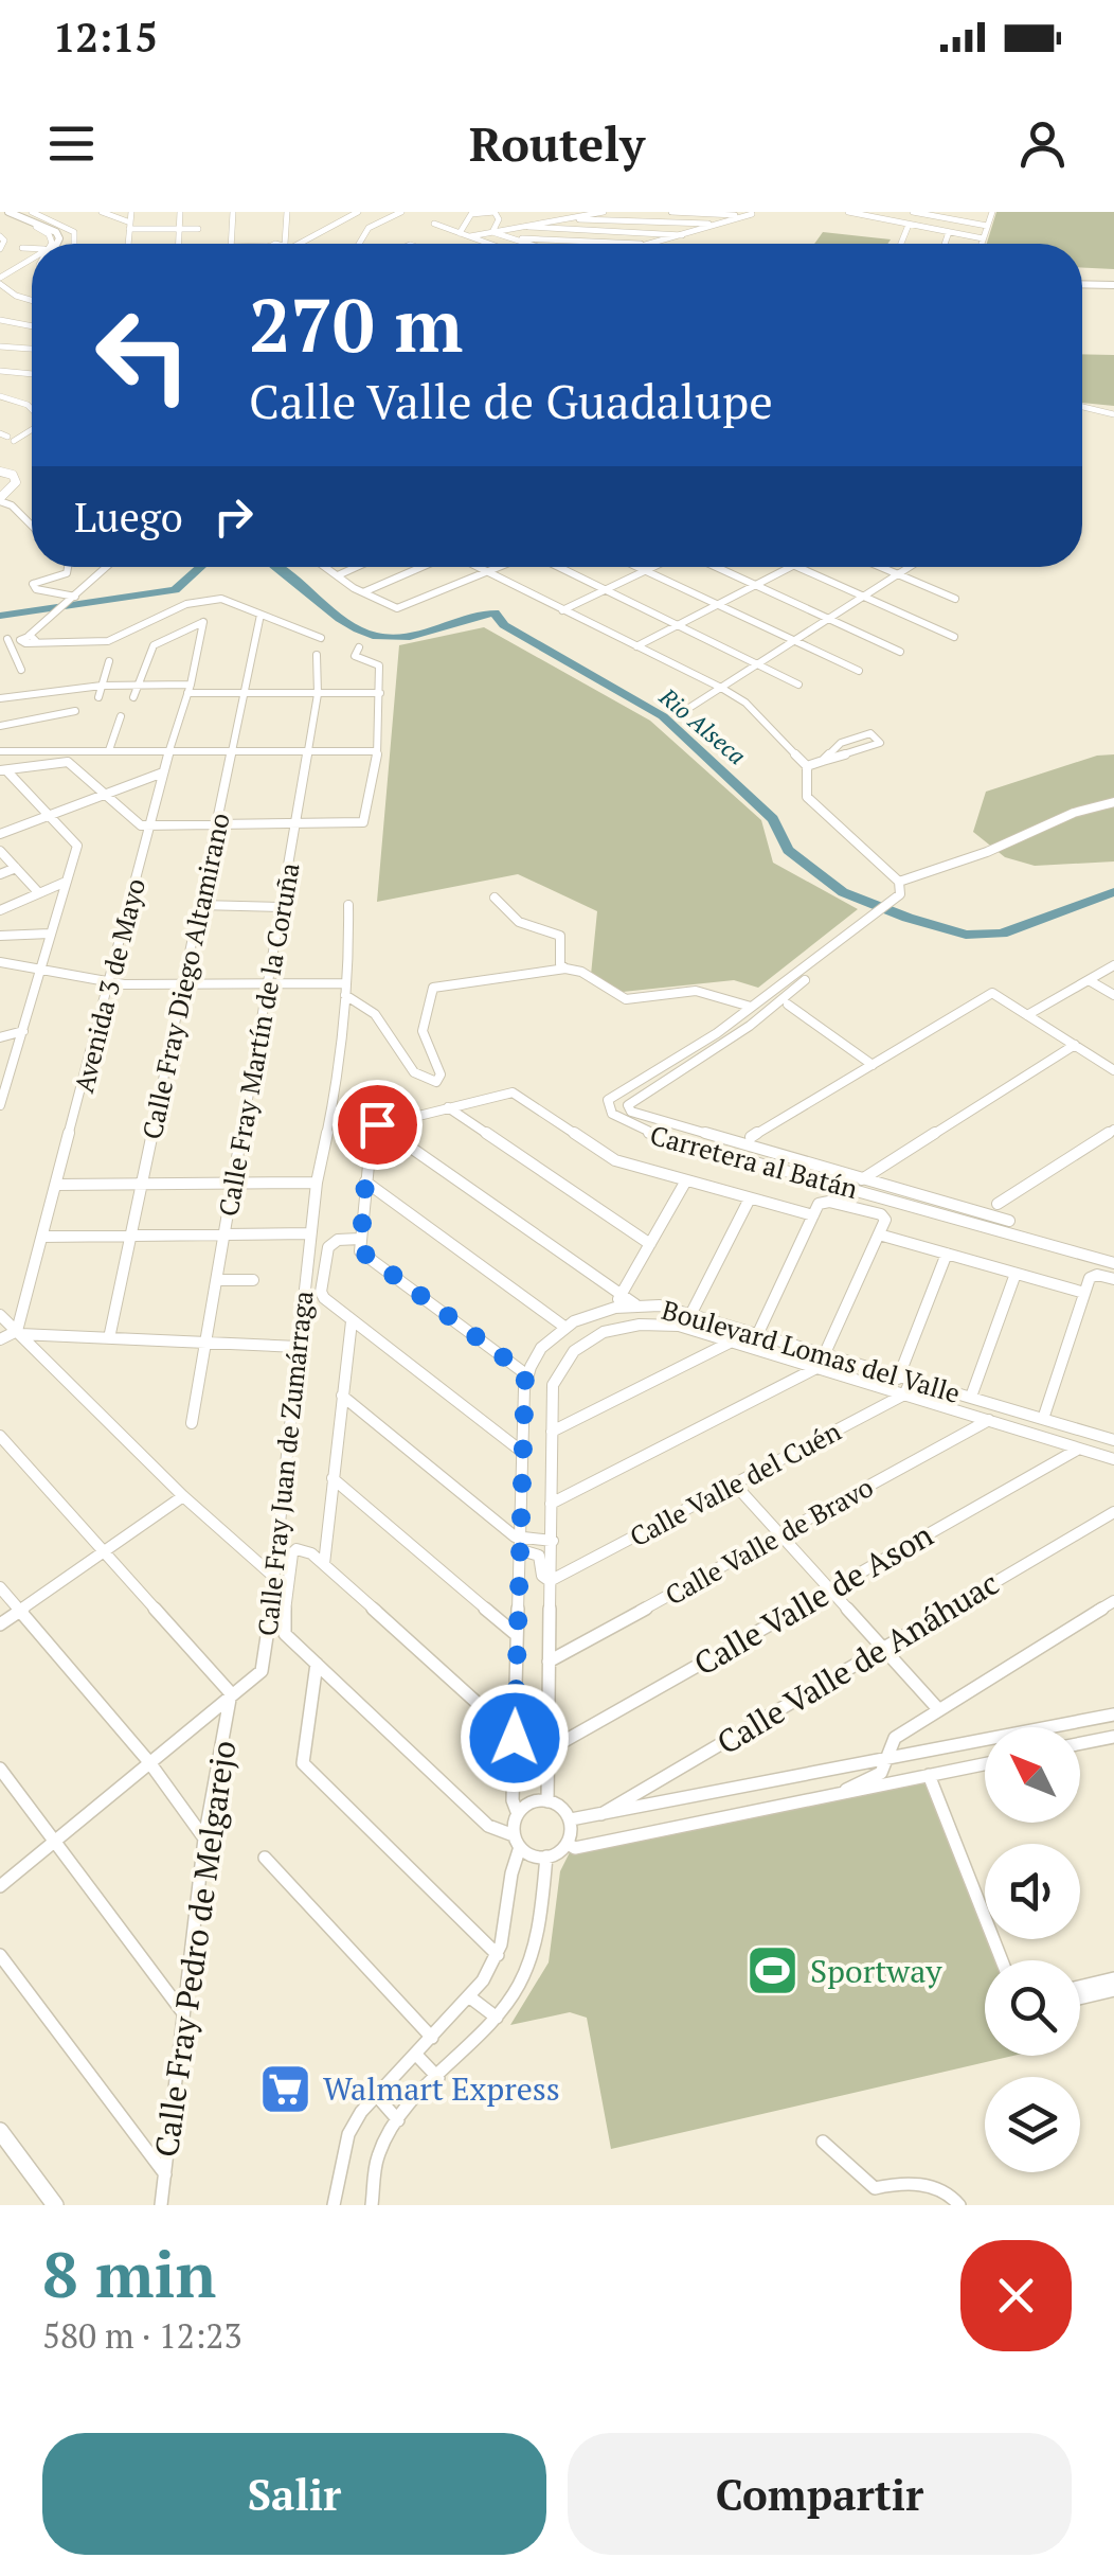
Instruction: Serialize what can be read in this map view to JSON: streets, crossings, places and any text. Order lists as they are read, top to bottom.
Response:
{
  "streets": {
    "street": [
      "Calle Fray Diego Altamirano",
      "Avenida 3 de Mayo",
      "Calle Fray Martín de la Coruña",
      "Carretera al Batán",
      "Boulevard Lomas del Valle",
      "Calle Fray Juan de Zumárraga",
      "Calle Valle del Cuén",
      "Calle Valle de Bravo",
      "Calle Valle de Ason",
      "Calle Valle de Anáhuac",
      "Calle Fray Pedro de Melgarejo"
    ]
  },
  "crossings": [
    ["Boulevard Lomas del Valle", "Calle Valle del Cuén"],
    ["Boulevard Lomas del Valle", "Calle Valle de Bravo"],
    ["Boulevard Lomas del Valle", "Calle Valle de Ason"],
    ["Calle Fray Juan de Zumárraga", "Calle Fray Pedro de Melgarejo"]
  ],
  "water": ["Rio Alseca"],
  "places": {
    "sports": ["Sportway"],
    "supermarket": ["Walmart Express"]
  },
  "north": "top left",
  "page": {
    "status": "12:15",
    "header": "Routely",
    "turn": ["270 m", "Calle Valle de Guadalupe"],
    "then": "Luego",
    "heading": ["8 min", "580 m · 12:23"],
    "buttons": ["Salir", "Compartir"]
  }
}
